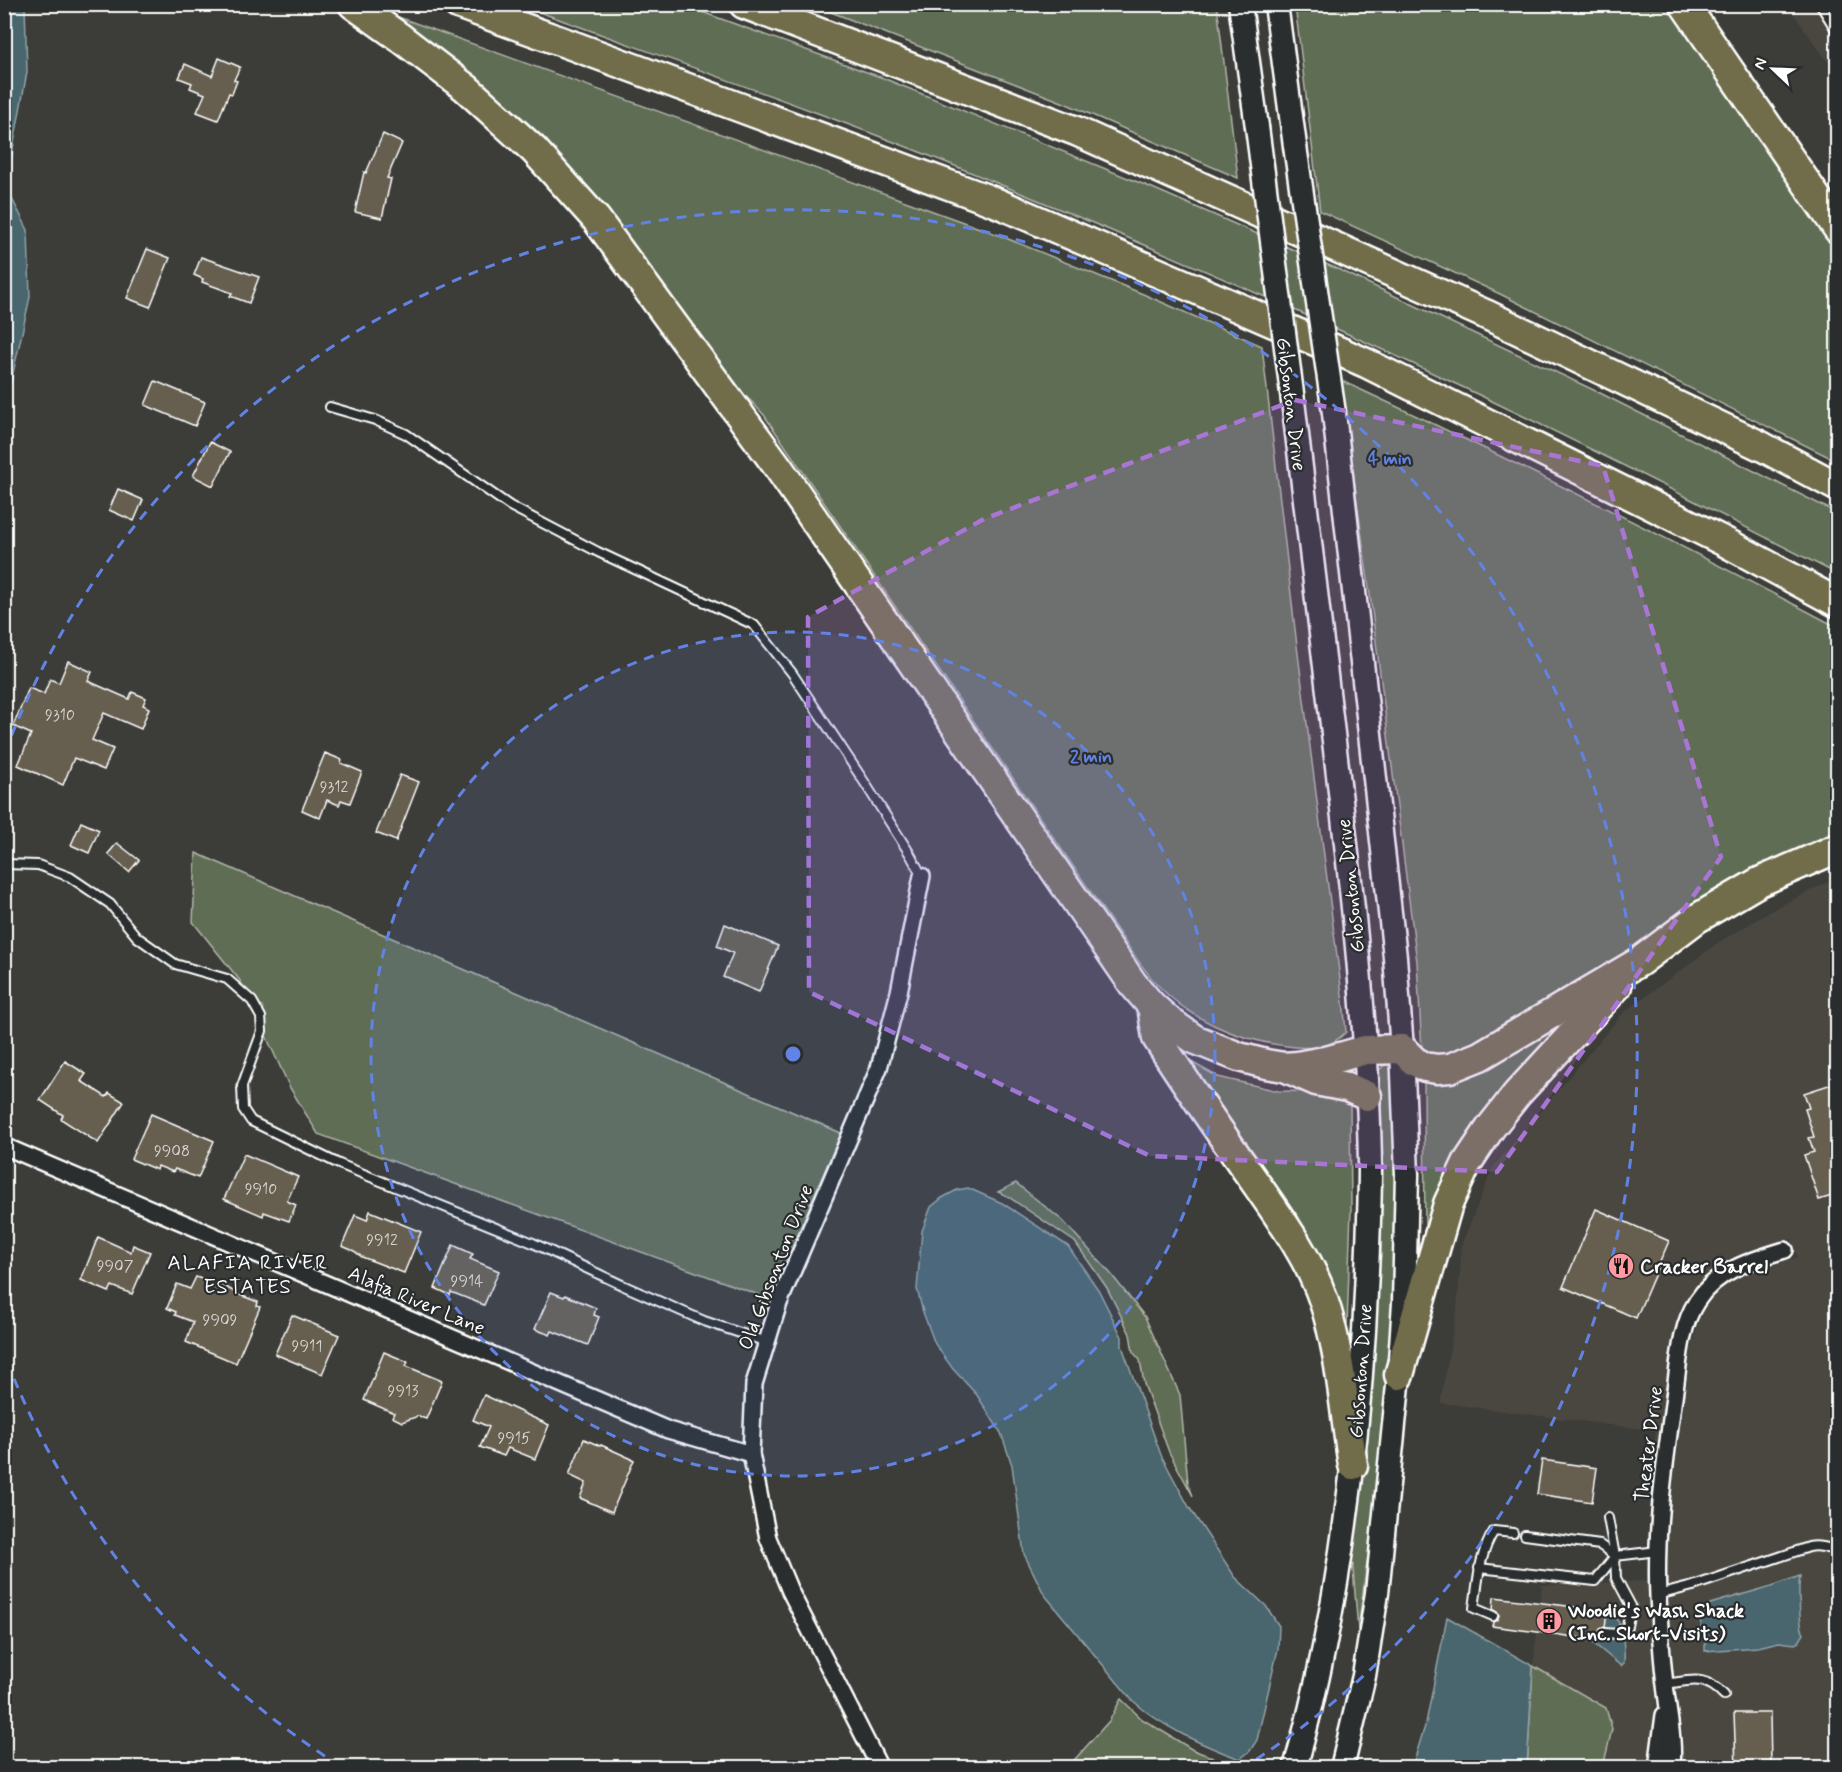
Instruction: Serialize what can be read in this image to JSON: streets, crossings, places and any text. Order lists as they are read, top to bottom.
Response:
{
  "streets": {
    "main road": ["Gibsonton Drive"],
    "street": ["Old Gibsonton Drive", "Alafia River Lane", "Theater Drive"]
  },
  "crossings": [
    ["Old Gibsonton Drive", "Alafia River Lane"]
  ],
  "districts": ["ALAFIA RIVER ESTATES"],
  "places": {
    "restaurant": ["Cracker Barrel"],
    "building": ["Woodie's Wash Shack (Inc. Short-Visits)"]
  },
  "house_numbers": [
    "9310",
    "9312",
    "9908",
    "9910",
    "9912",
    "9907",
    "9914",
    "9909",
    "9911",
    "9913",
    "9915"
  ],
  "north": "top left",
  "rings": ["4 min", "2 min"]
}
